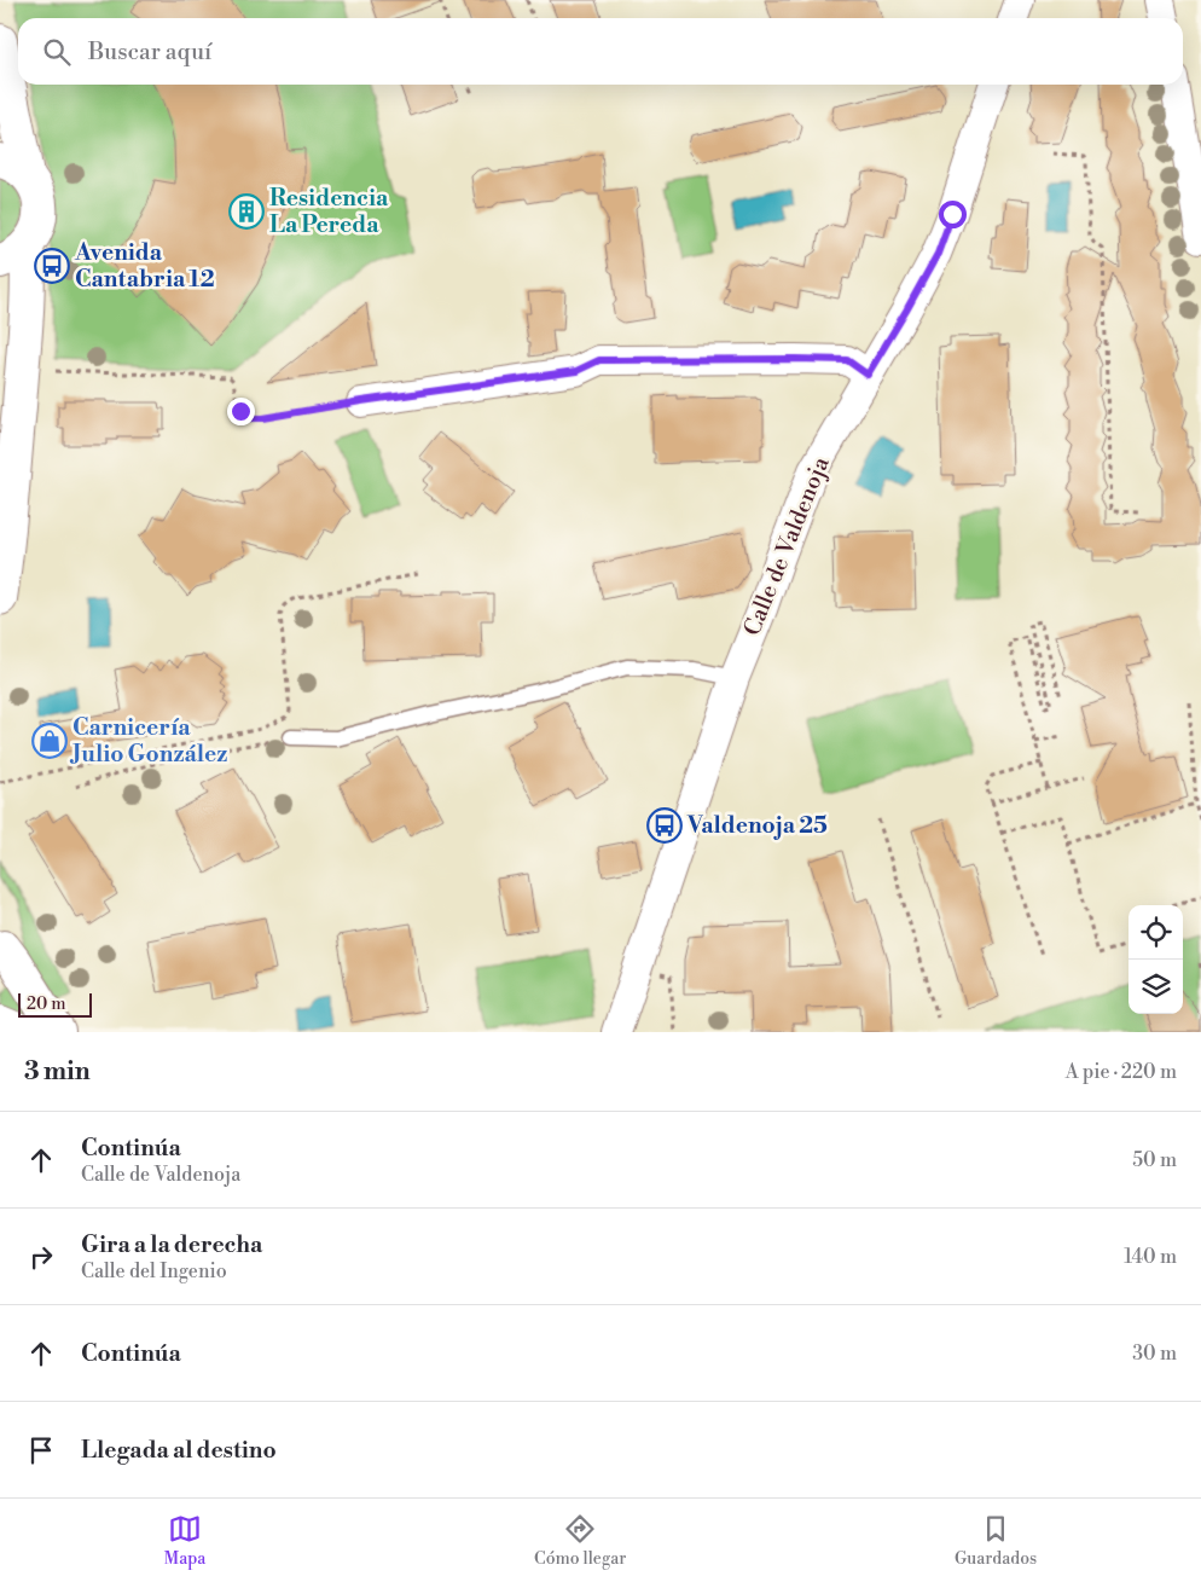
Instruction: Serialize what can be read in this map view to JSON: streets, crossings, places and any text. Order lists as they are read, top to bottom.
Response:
{
  "streets": {
    "street": ["Calle de Valdenoja"]
  },
  "places": {
    "building": ["Residencia La Pereda"],
    "bus stop": ["Avenida Cantabria 12", "Valdenoja 25"],
    "shop": ["Carnicería Julio González"]
  },
  "scale_bar": "20 m",
  "page": {
    "search": "Buscar aquí",
    "scale": "20 m",
    "heading": ["3 min", "A pie · 220 m"],
    "list": [
      ["Continúa", "Calle de Valdenoja", "50 m"],
      ["Gira a la derecha", "Calle del Ingenio", "140 m"],
      ["Continúa", "30 m"],
      "Llegada al destino"
    ],
    "nav": ["Mapa", "Cómo llegar", "Guardados"]
  }
}
